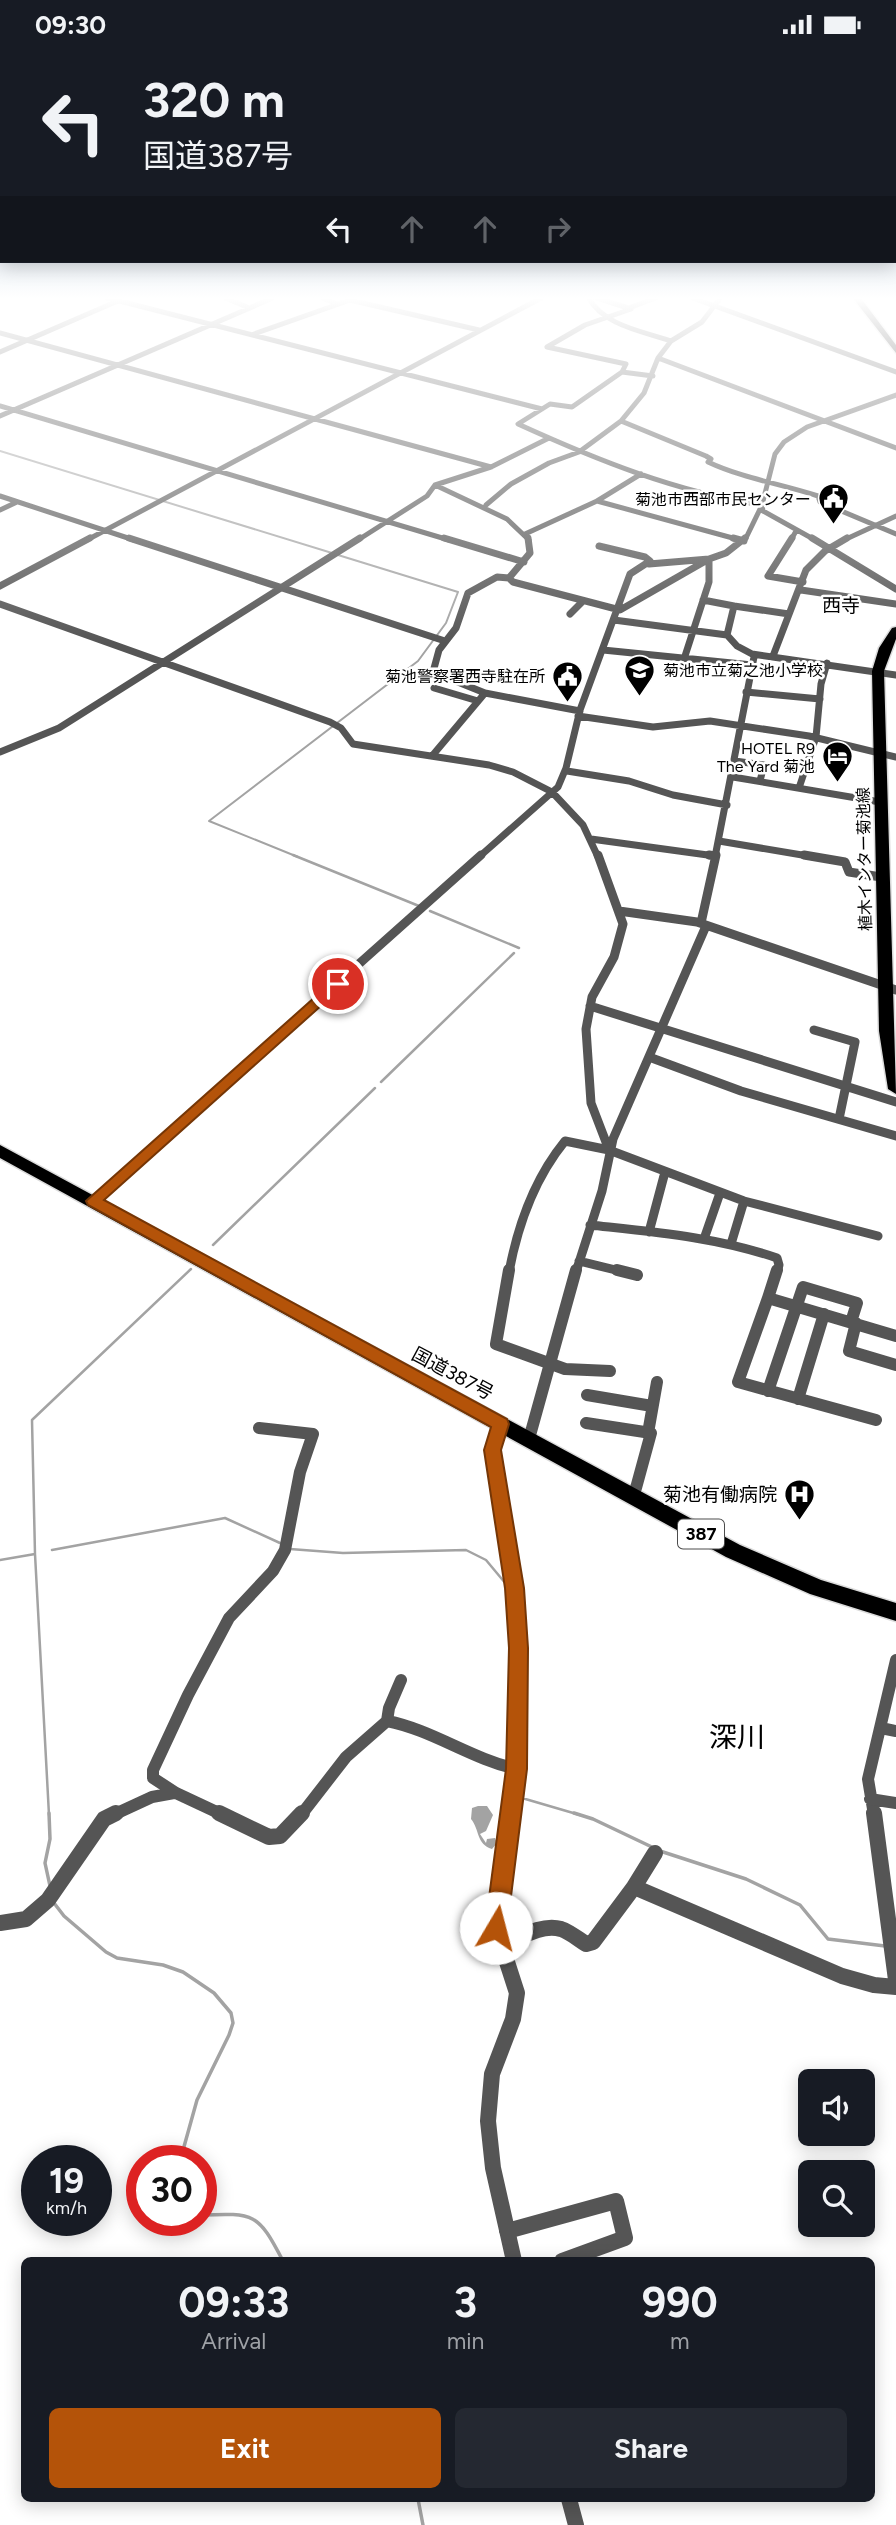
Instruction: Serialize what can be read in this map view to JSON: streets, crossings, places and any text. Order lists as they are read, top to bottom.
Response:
{
  "streets": {
    "main road": ["植木インター菊池線", "国道387号", "387"]
  },
  "districts": ["西寺", "深川"],
  "places": {
    "public building": ["菊池市西部市民センター", "菊池警察署西寺駐在所"],
    "school or university": ["菊池市立菊之池小学校"],
    "hotel": ["HOTEL R9 The Yard 菊池"],
    "hospital": ["菊池有働病院"]
  },
  "page": {
    "status": "09:30",
    "turn": ["320 m", "国道387号"],
    "speed": "19 km/h",
    "limit": "30",
    "eta": [
      "09:33",
      "Arrival",
      "3",
      "min",
      "990",
      "m"
    ],
    "buttons": ["Exit", "Share"]
  }
}
